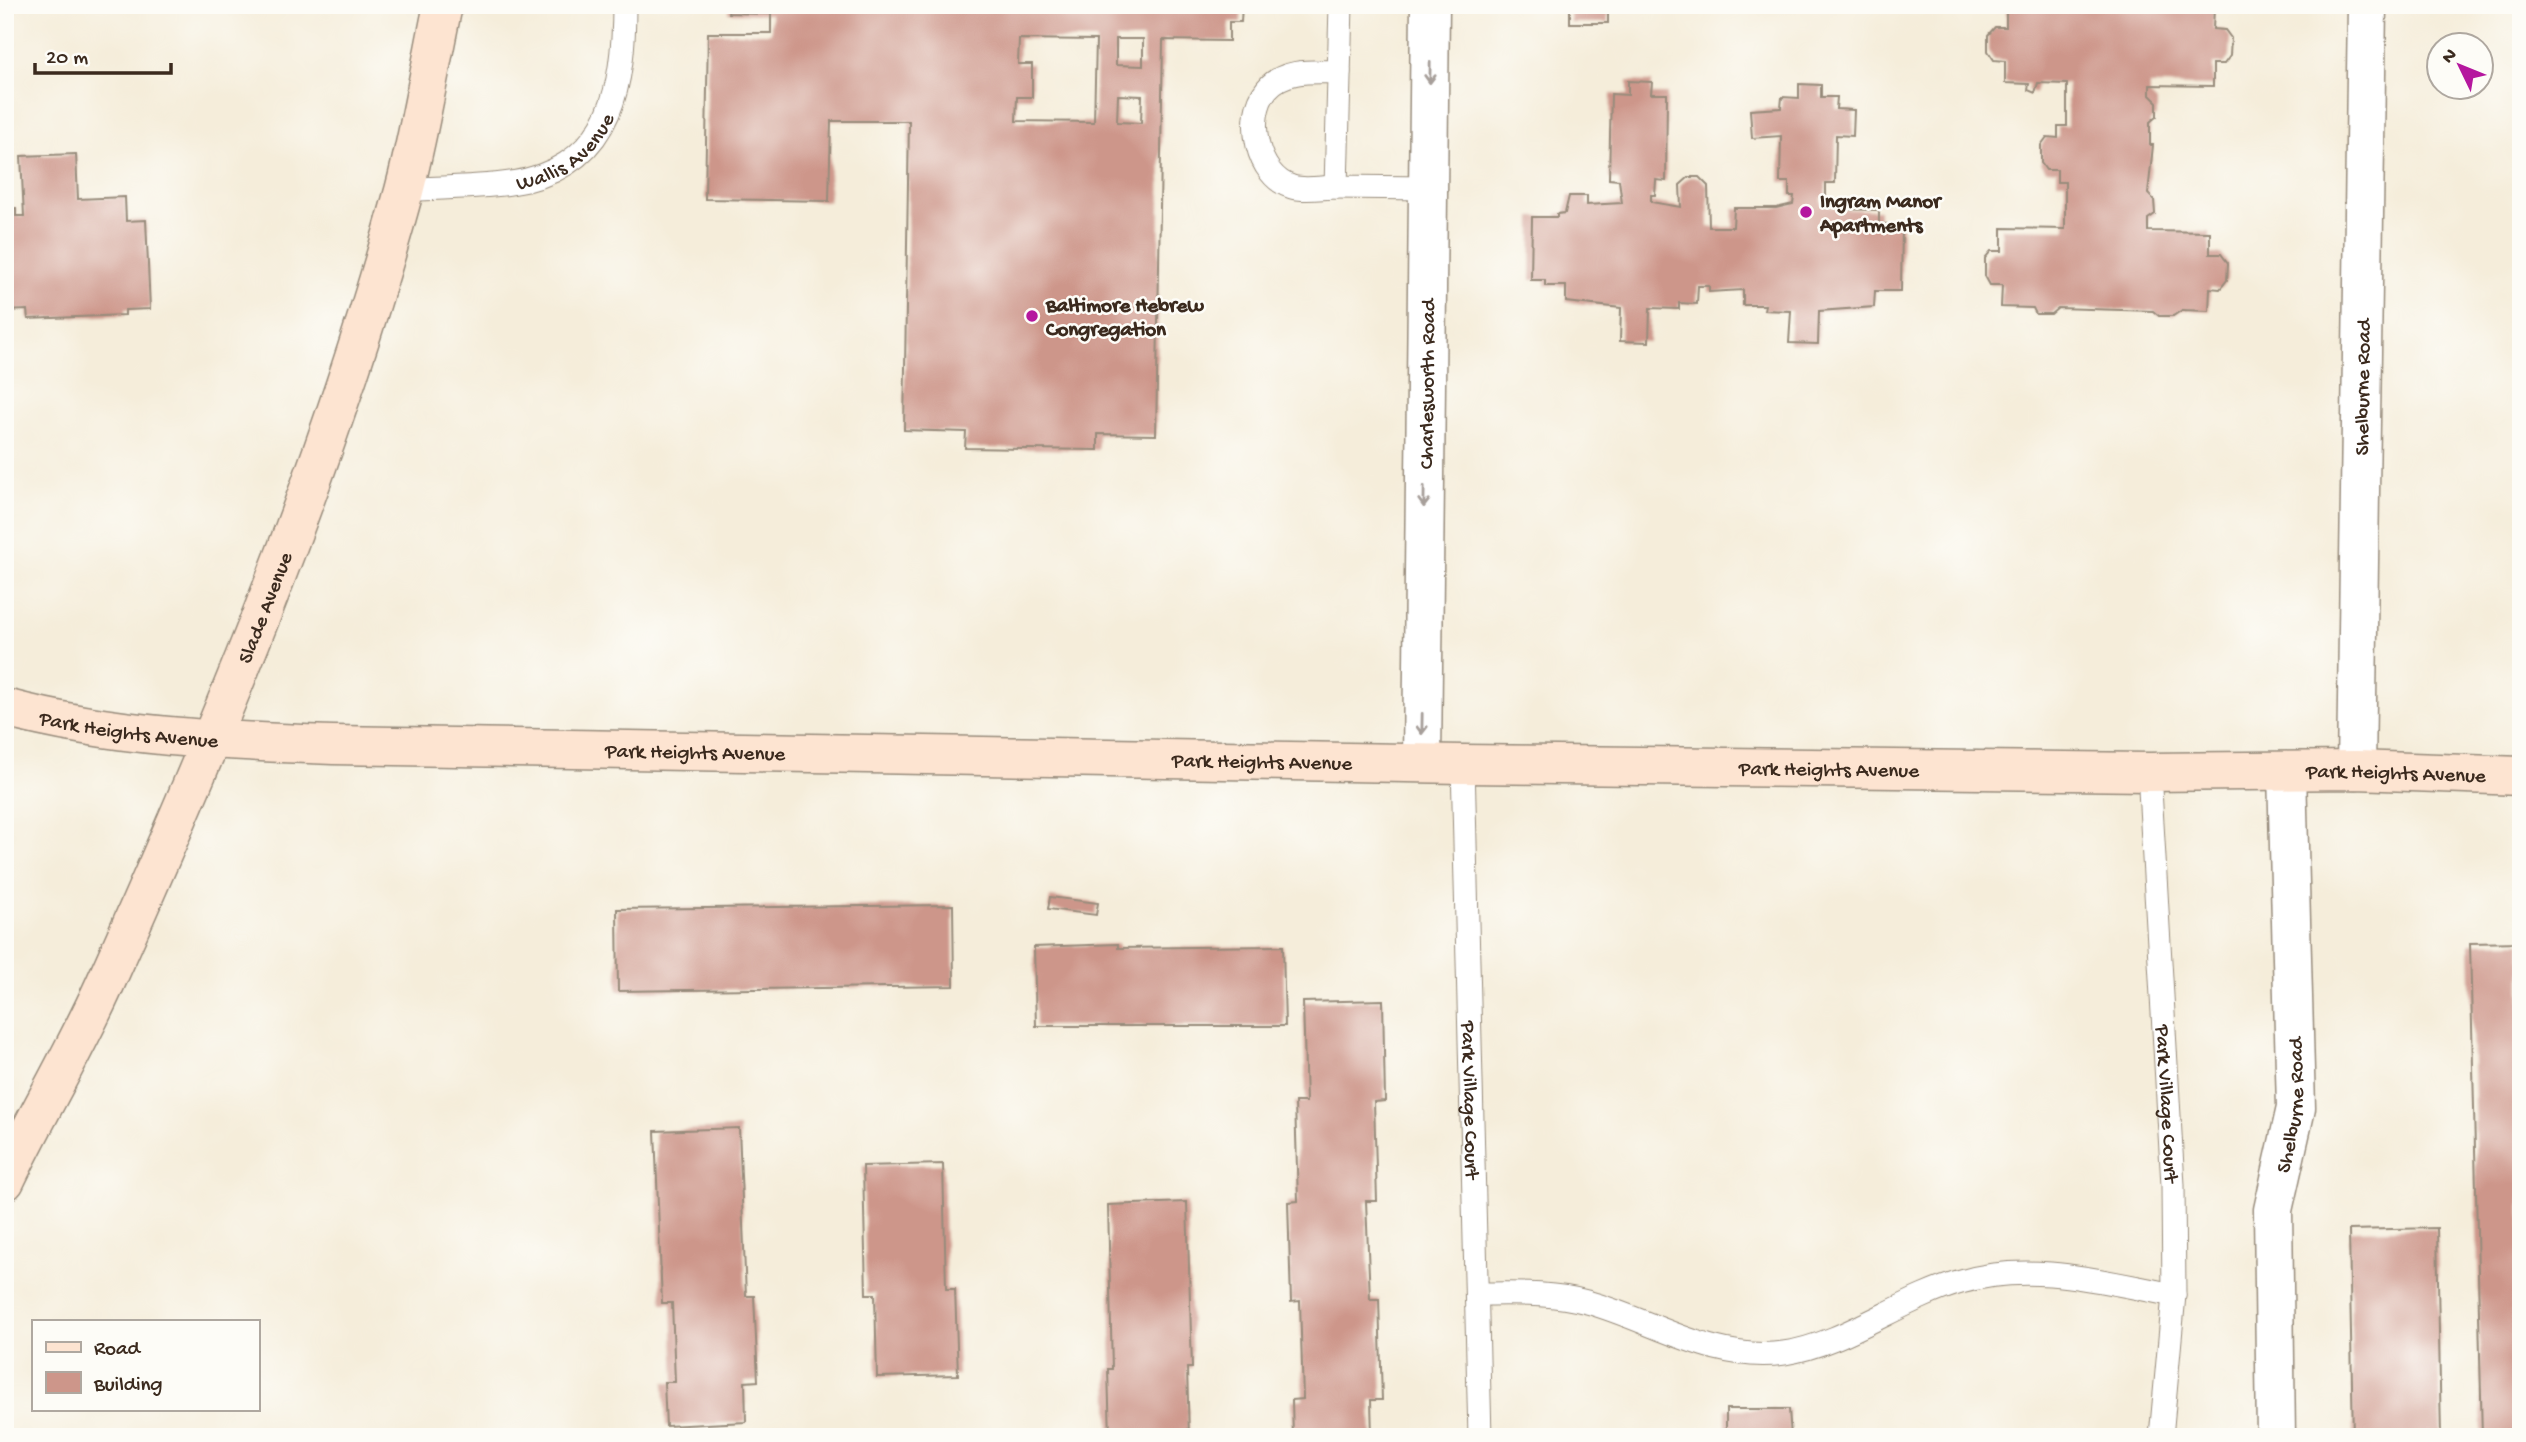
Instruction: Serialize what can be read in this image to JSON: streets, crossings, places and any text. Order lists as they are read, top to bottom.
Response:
{
  "streets": {
    "main road": ["Slade Avenue", "Park Heights Avenue"],
    "street": ["Charlesworth Road", "Shelburne Road"],
    "lane": ["Wallis Avenue", "Park Village Court"]
  },
  "crossings": [
    ["Wallis Avenue", "Slade Avenue"],
    ["Charlesworth Road", "Park Heights Avenue"],
    ["Shelburne Road", "Park Heights Avenue"],
    ["Slade Avenue", "Park Heights Avenue"],
    ["Park Heights Avenue", "Park Village Court"]
  ],
  "one_way": ["Charlesworth Road"],
  "places": ["Ingram Manor Apartments", "Baltimore Hebrew Congregation"],
  "legend": ["Road", "Building"],
  "scale_bar": "20 m",
  "north": "top left"
}
